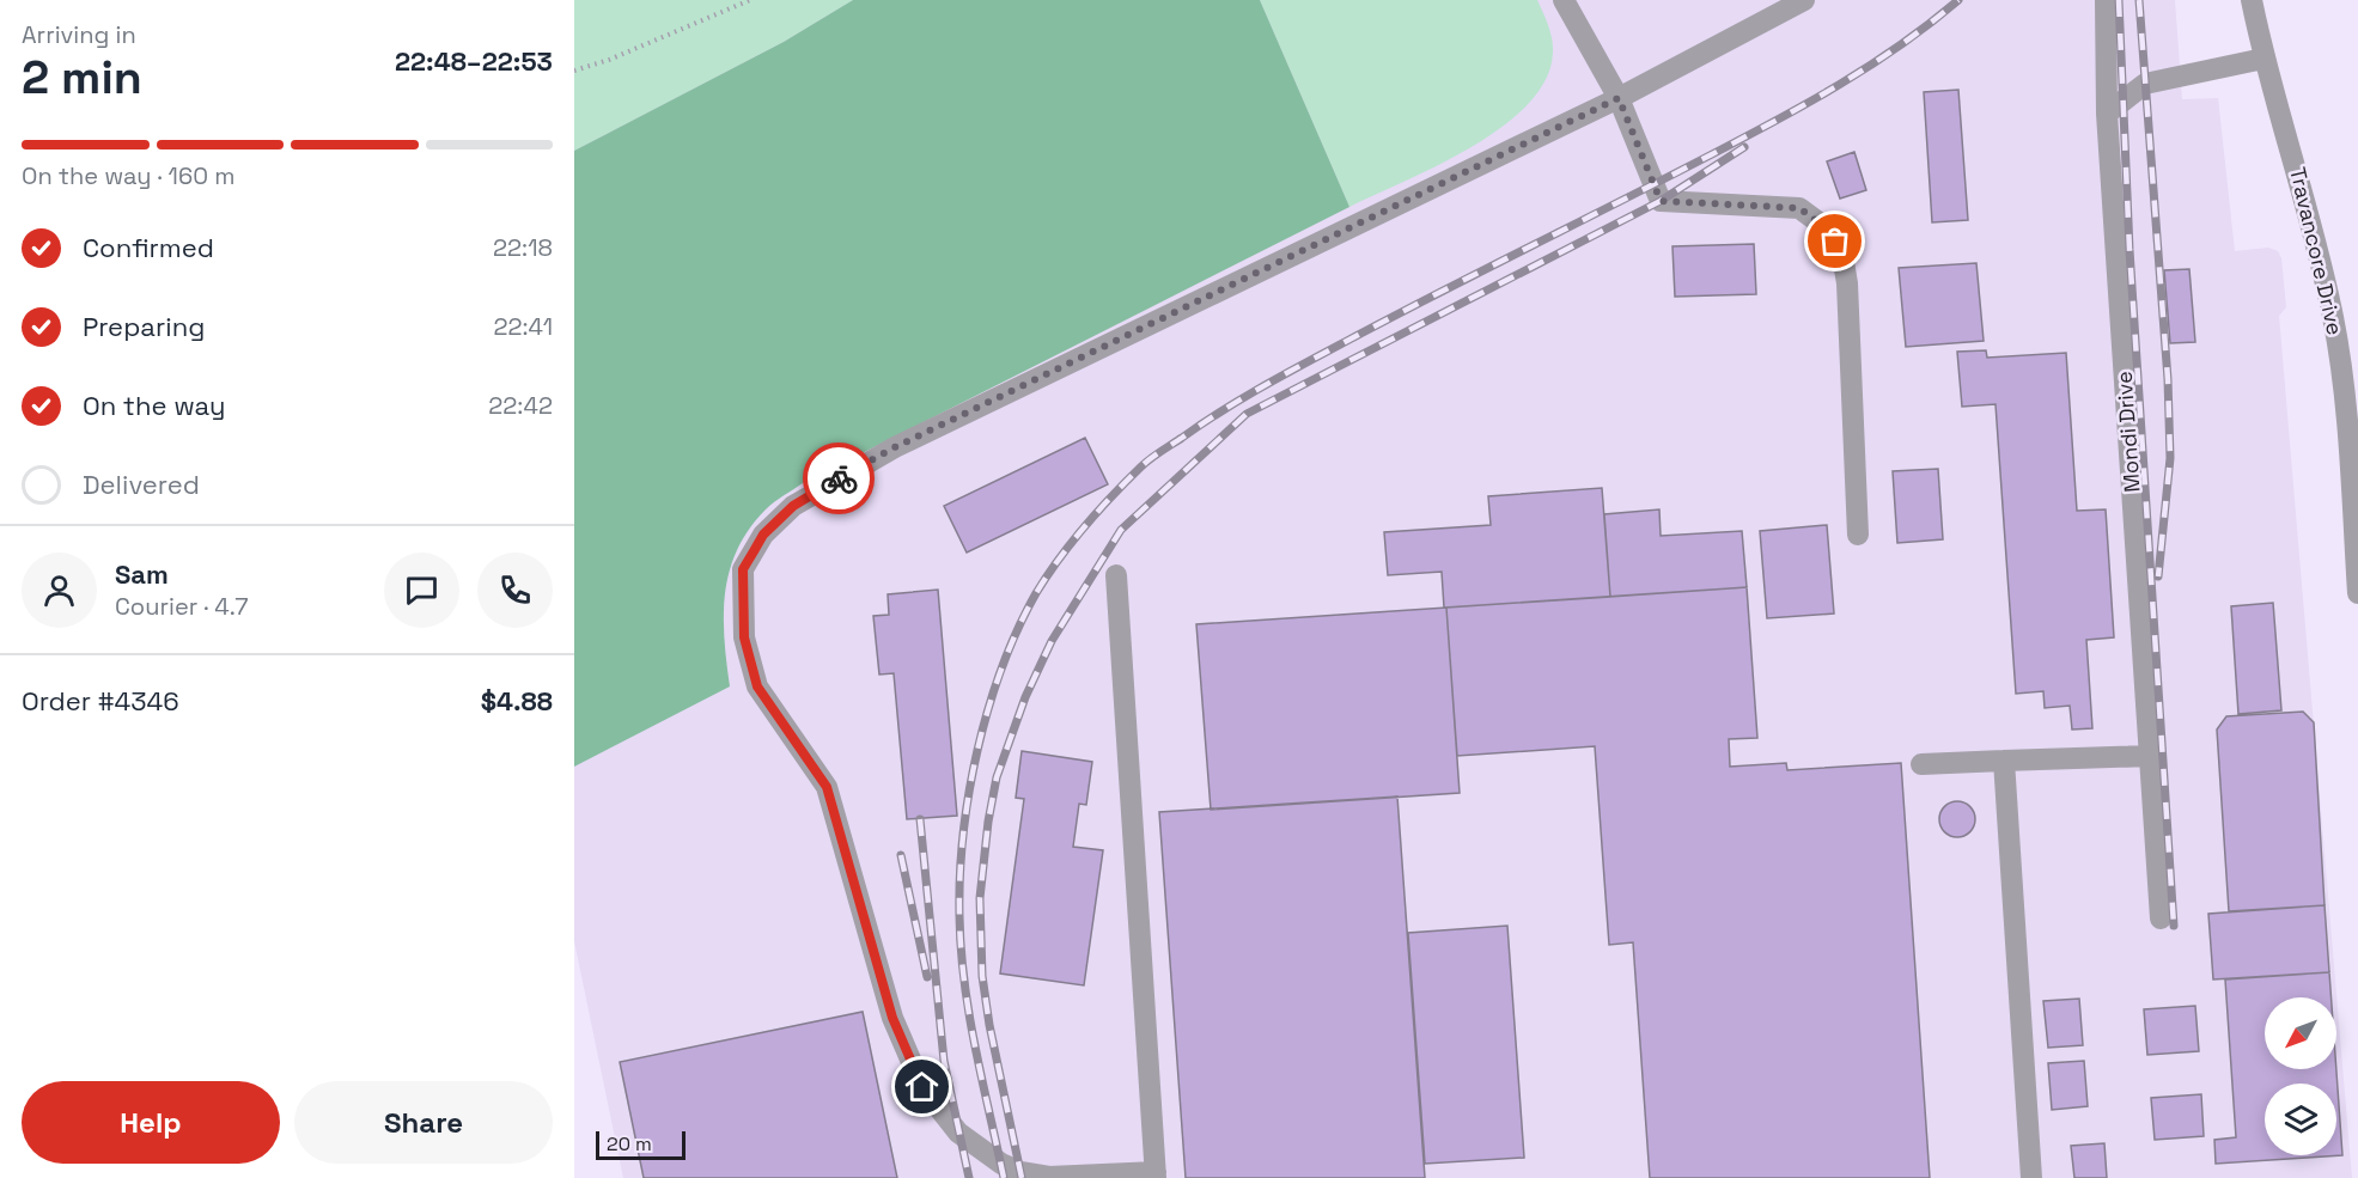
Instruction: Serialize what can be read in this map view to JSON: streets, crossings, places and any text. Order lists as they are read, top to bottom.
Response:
{
  "streets": {
    "street": ["Travancore Drive", "Mondi Drive"]
  },
  "scale_bar": "20 m",
  "north": "bottom left",
  "page": {
    "heading": ["2 min", "Arriving in", "22:48–22:53"],
    "panel": [
      "Sam",
      "Courier · 4.7",
      "Order #4346",
      "$4.88"
    ],
    "bar": "On the way · 160 m",
    "list": [
      ["Confirmed", "22:18"],
      ["Preparing", "22:41"],
      ["On the way", "22:42"],
      "Delivered"
    ],
    "buttons": ["Help", "Share"],
    "scale": "20 m"
  }
}
